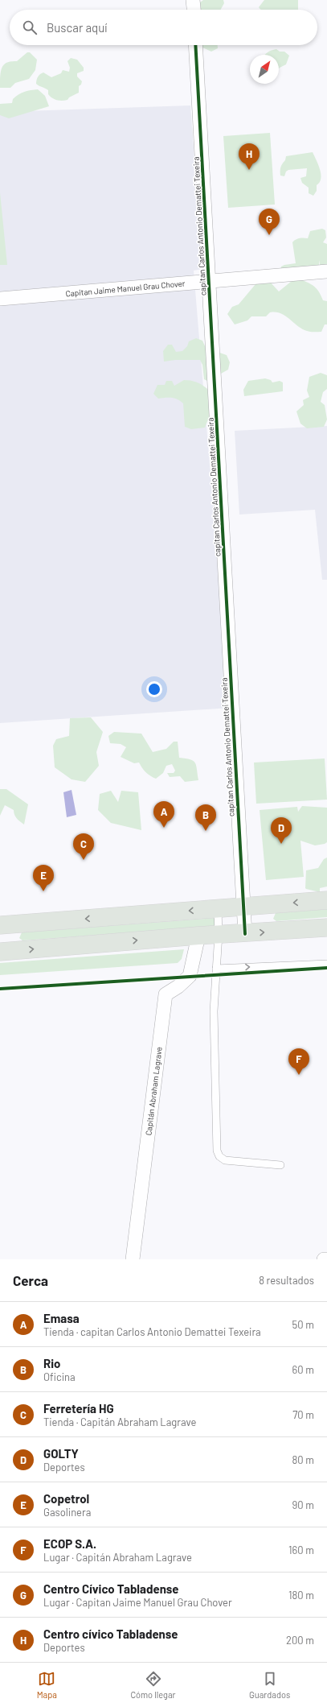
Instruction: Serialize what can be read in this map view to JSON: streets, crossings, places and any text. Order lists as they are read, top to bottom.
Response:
{
  "streets": {
    "street": ["capitan Carlos Antonio Demattei Texeira", "Capitan Jaime Manuel Grau Chover", "Capitán Abraham Lagrave"]
  },
  "crossings": [
    ["capitan Carlos Antonio Demattei Texeira", "Capitan Jaime Manuel Grau Chover"]
  ],
  "north": "top right",
  "page": {
    "search": "Buscar aquí",
    "pins": [
      "H",
      "G",
      "A",
      "B",
      "D",
      "C",
      "E",
      "F"
    ],
    "heading": ["Cerca", "8 resultados"],
    "list": [
      {
        "mark": "A",
        "name": "Emasa",
        "note": "Tienda · capitan Carlos Antonio Demattei Texeira",
        "value": "50 m"
      },
      {
        "mark": "B",
        "name": "Rio",
        "note": "Oficina",
        "value": "60 m"
      },
      {
        "mark": "C",
        "name": "Ferretería HG",
        "note": "Tienda · Capitán Abraham Lagrave",
        "value": "70 m"
      },
      {
        "mark": "D",
        "name": "GOLTY",
        "note": "Deportes",
        "value": "80 m"
      },
      {
        "mark": "E",
        "name": "Copetrol",
        "note": "Gasolinera",
        "value": "90 m"
      },
      {
        "mark": "F",
        "name": "ECOP S.A.",
        "note": "Lugar · Capitán Abraham Lagrave",
        "value": "160 m"
      },
      {
        "mark": "G",
        "name": "Centro Cívico Tabladense",
        "note": "Lugar · Capitan Jaime Manuel Grau Chover",
        "value": "180 m"
      },
      {
        "mark": "H",
        "name": "Centro cívico Tabladense",
        "note": "Deportes",
        "value": "200 m"
      }
    ],
    "nav": ["Mapa", "Cómo llegar", "Guardados"]
  }
}
